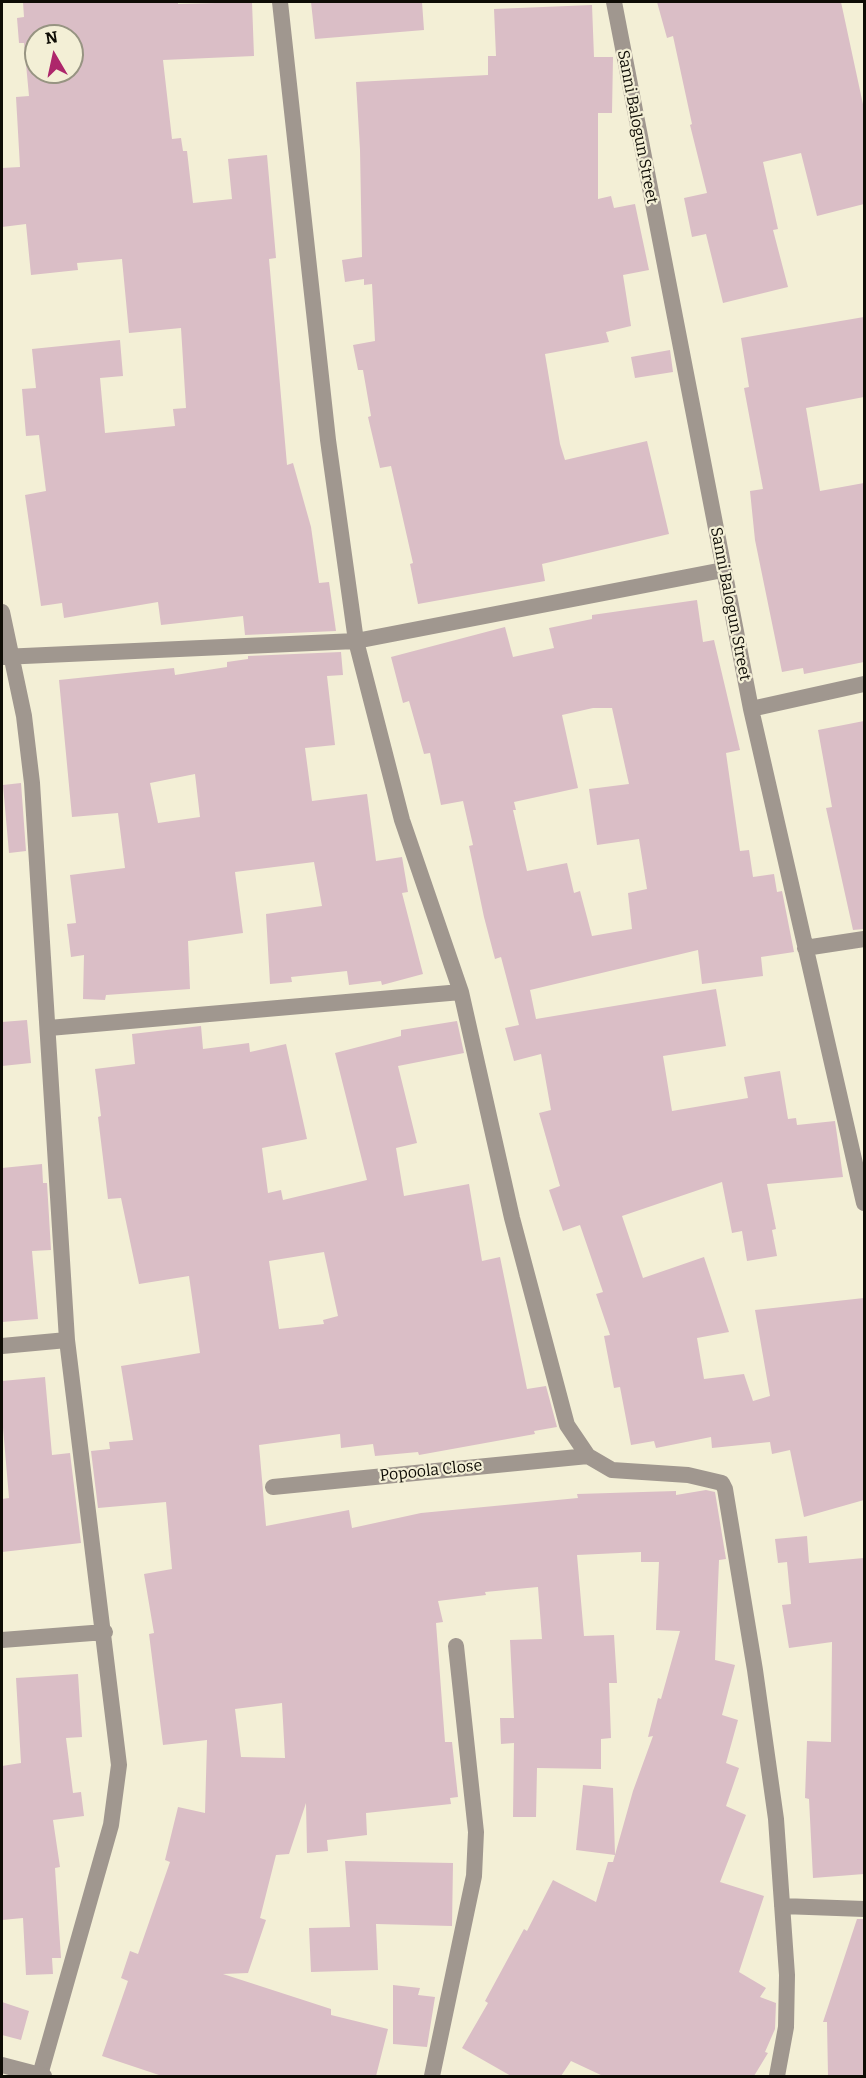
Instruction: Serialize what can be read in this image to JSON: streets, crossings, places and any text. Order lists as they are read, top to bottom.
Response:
{
  "streets": {
    "street": ["Sanni Balogun Street", "Popoola Close"]
  },
  "north": "top"
}
